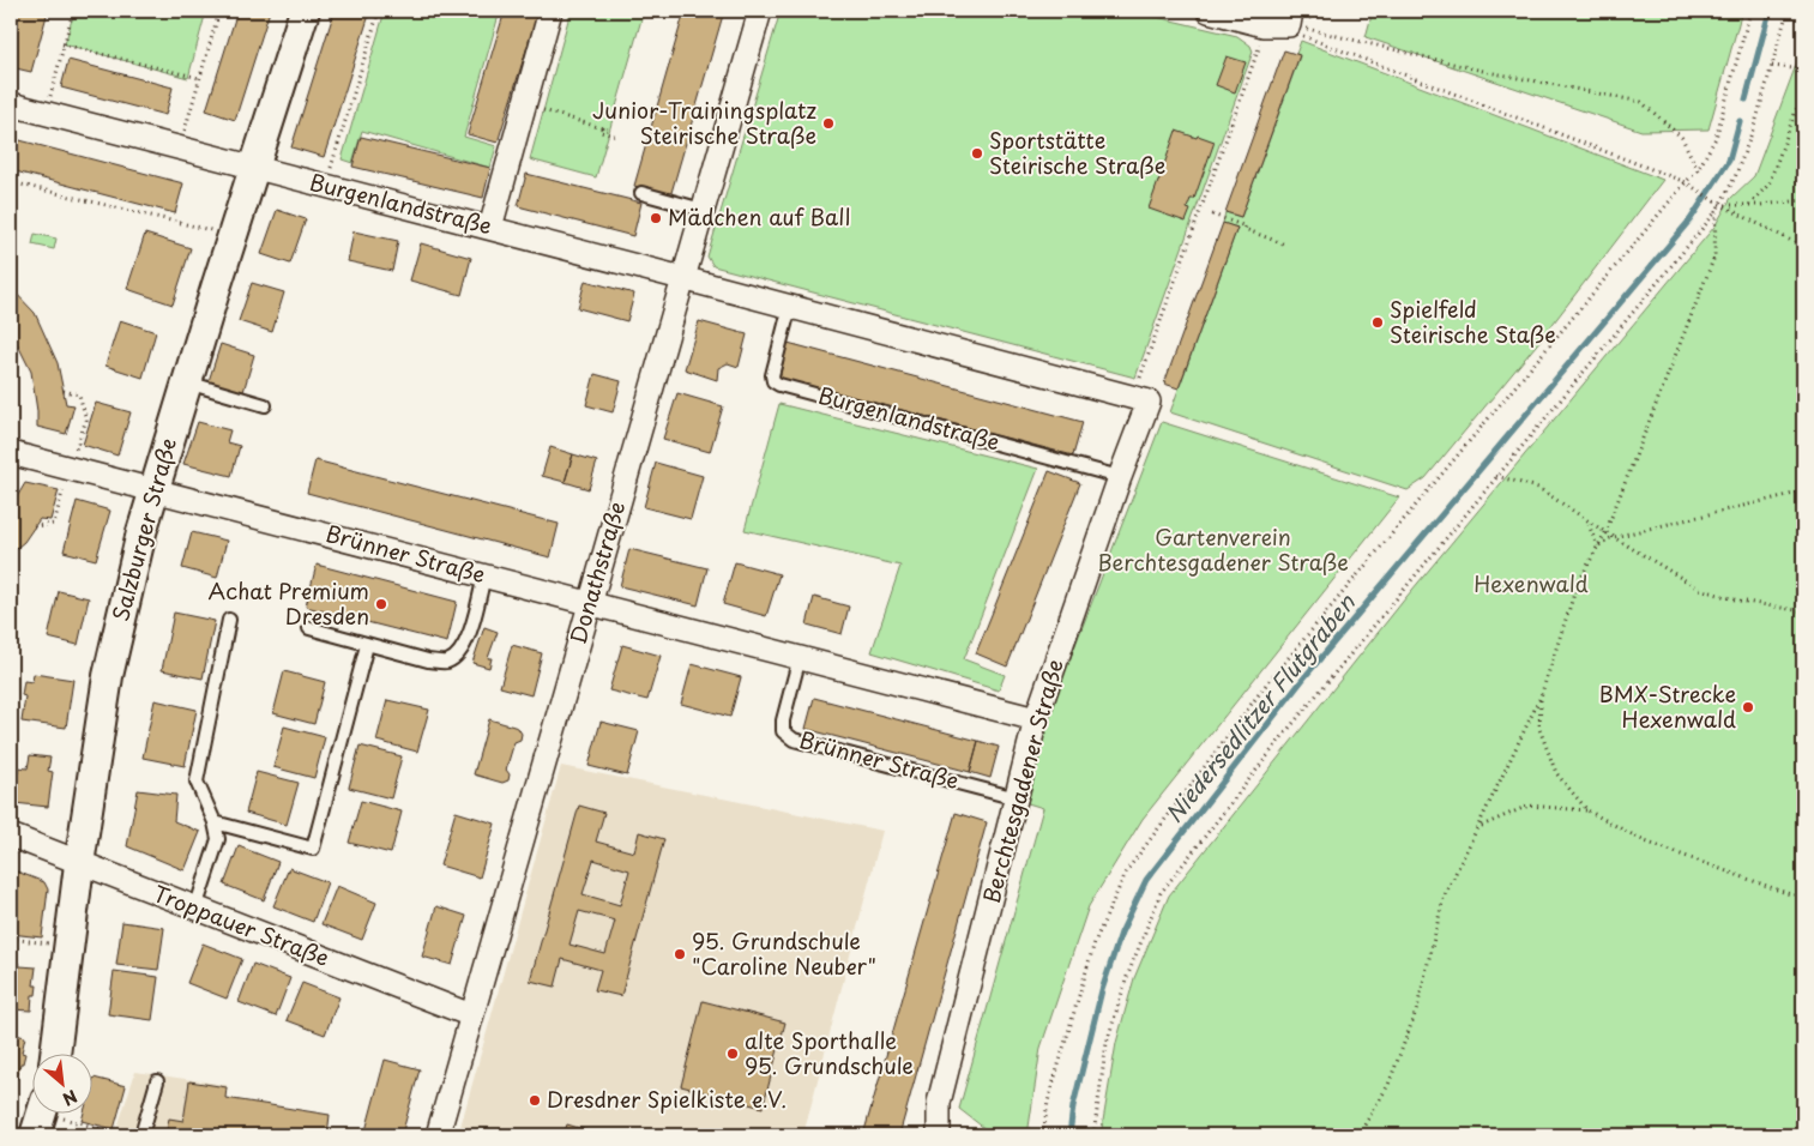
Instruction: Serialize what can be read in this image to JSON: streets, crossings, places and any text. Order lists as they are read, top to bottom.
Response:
{
  "streets": {
    "street": [
      "Burgenlandstraße",
      "Salzburger Straße",
      "Brünner Straße",
      "Donathstraße",
      "Berchtesgadener Straße",
      "Troppauer Straße"
    ]
  },
  "crossings": [
    ["Burgenlandstraße", "Salzburger Straße"],
    ["Burgenlandstraße", "Donathstraße"],
    ["Burgenlandstraße", "Berchtesgadener Straße"],
    ["Salzburger Straße", "Brünner Straße"],
    ["Salzburger Straße", "Troppauer Straße"],
    ["Brünner Straße", "Donathstraße"],
    ["Brünner Straße", "Berchtesgadener Straße"],
    ["Donathstraße", "Troppauer Straße"]
  ],
  "water": ["Niedersedlitzer Flutgraben"],
  "parks": ["Gartenverein Berchtesgadener Straße", "Hexenwald"],
  "places": [
    "Junior-Trainingsplatz Steirische Straße",
    "Sportstätte Steirische Straße",
    "Mädchen auf Ball",
    "Spielfeld Steirische Staße",
    "Achat Premium Dresden",
    "BMX-Strecke Hexenwald",
    "95. Grundschule \"Caroline Neuber\"",
    "alte Sporthalle 95. Grundschule",
    "Dresdner Spielkiste e.V."
  ],
  "north": "bottom right"
}
